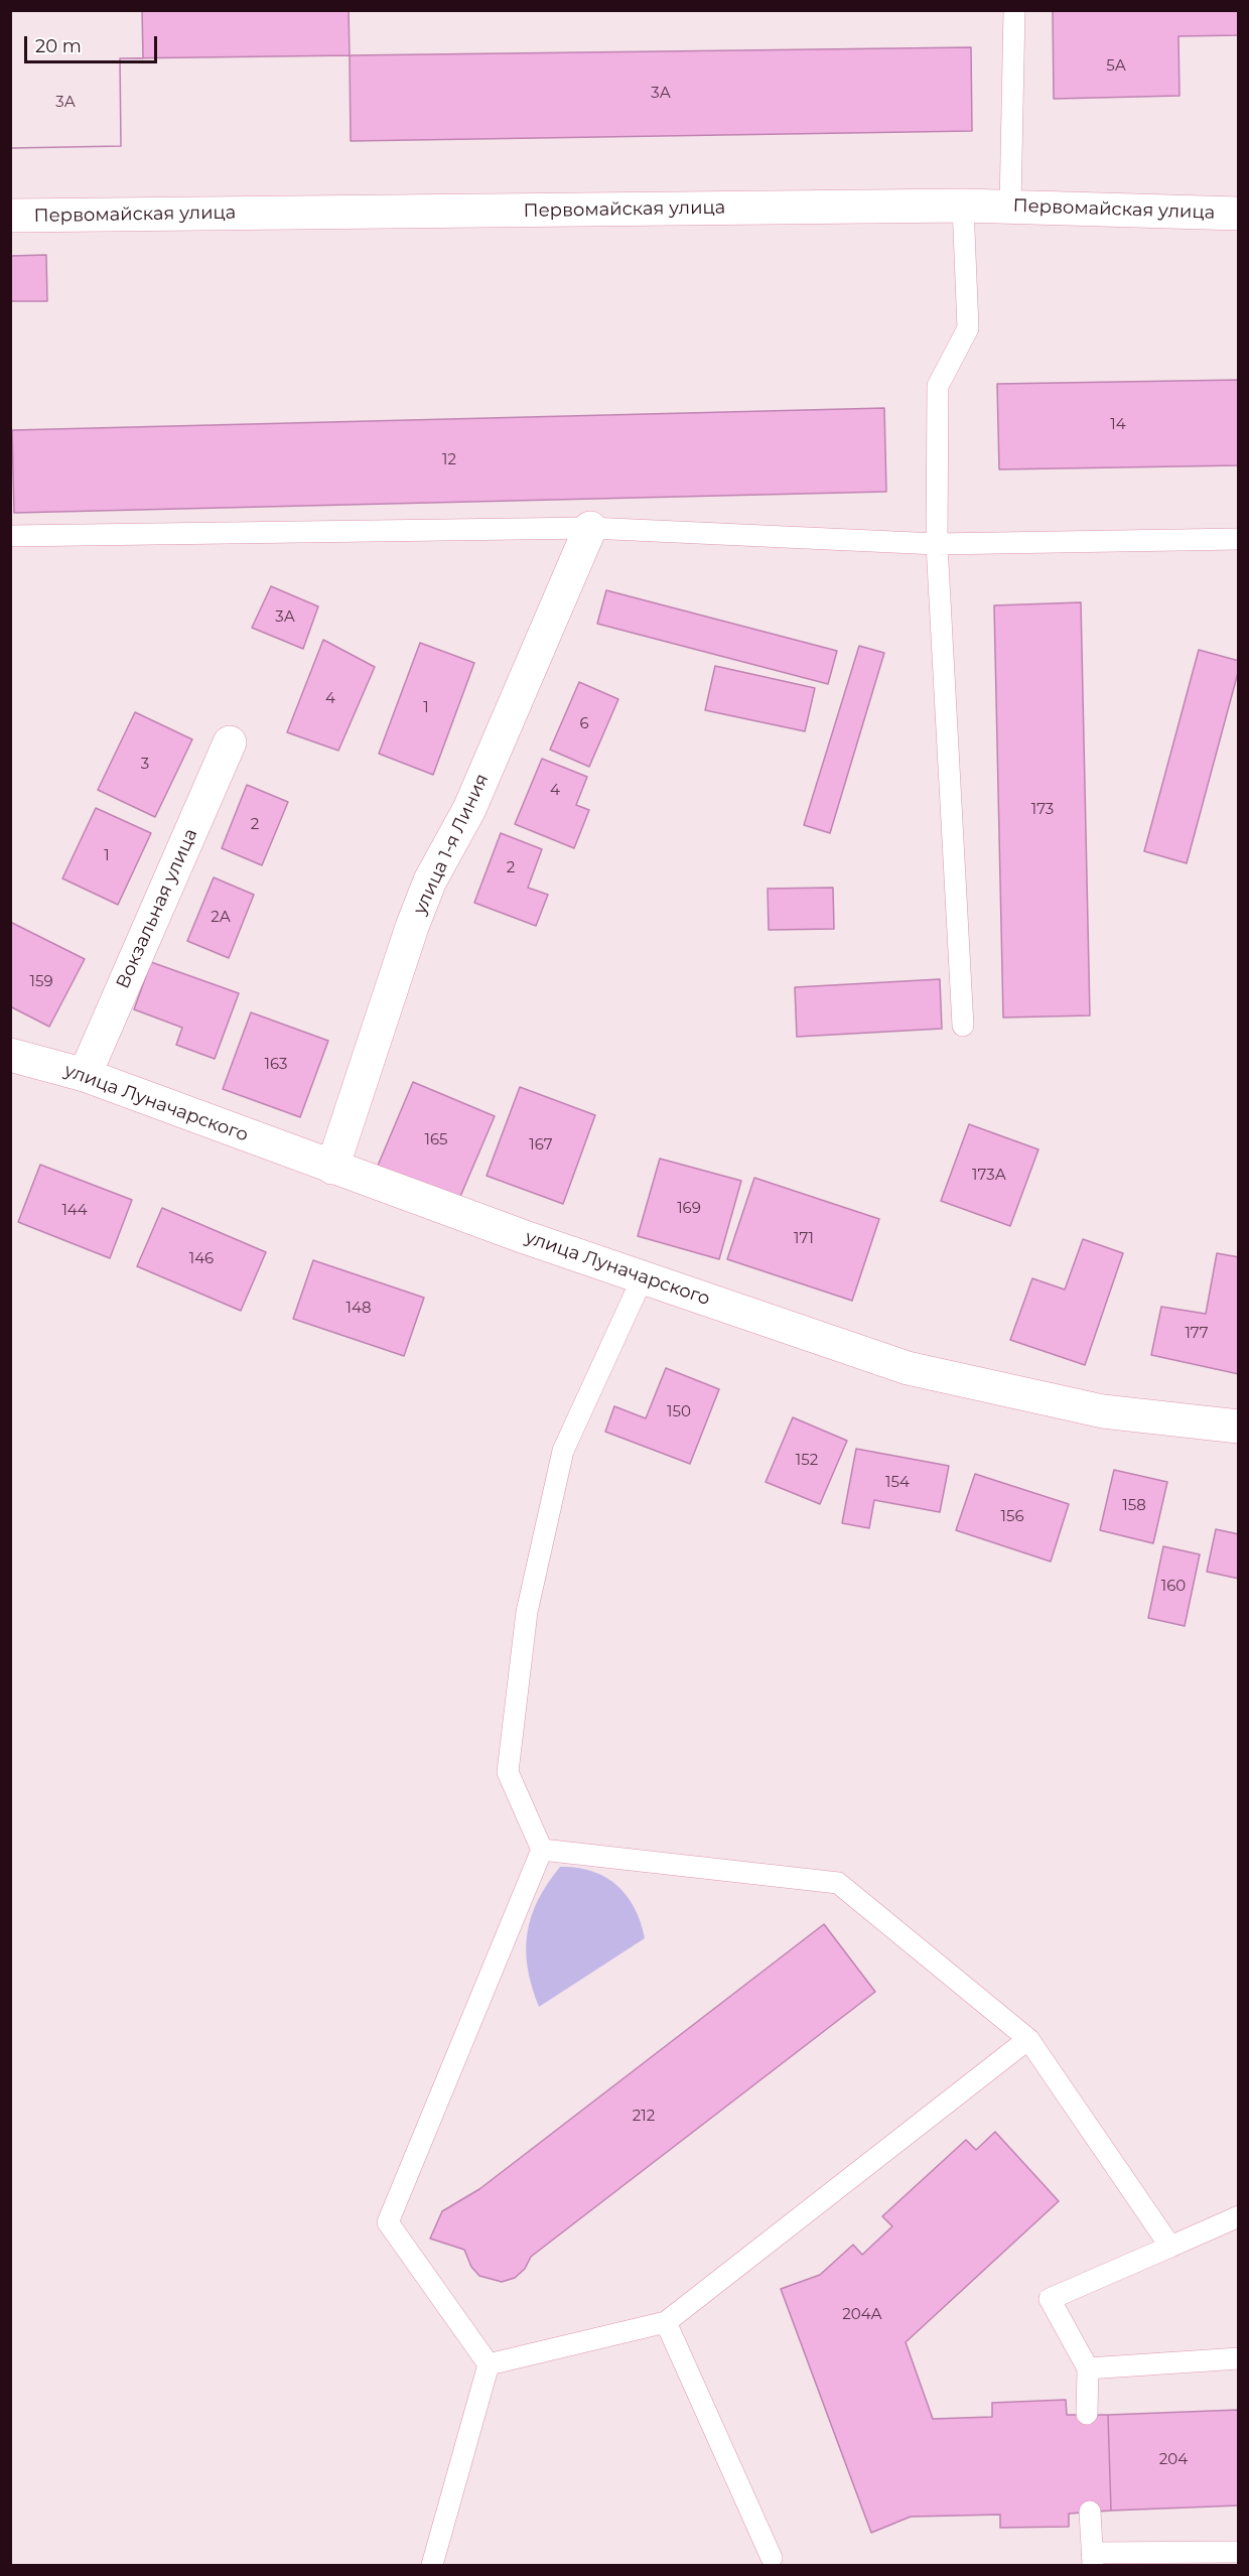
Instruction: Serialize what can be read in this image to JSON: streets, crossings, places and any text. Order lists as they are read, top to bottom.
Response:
{
  "streets": {
    "street": [
      "Первомайская улица",
      "улица 1-я Линия",
      "Вокзальная улица",
      "улица Луначарского"
    ]
  },
  "crossings": [
    ["улица 1-я Линия", "улица Луначарского"],
    ["Вокзальная улица", "улица Луначарского"]
  ],
  "house_numbers": [
    "5А",
    "3А",
    "3А",
    "14",
    "12",
    "3А",
    "4",
    "1",
    "6",
    "3",
    "4",
    "173",
    "2",
    "1",
    "2",
    "2А",
    "159",
    "163",
    "165",
    "167",
    "173А",
    "169",
    "144",
    "171",
    "146",
    "148",
    "177",
    "150",
    "152",
    "154",
    "158",
    "156",
    "160",
    "212",
    "204А",
    "204"
  ],
  "scale_bar": "20 m"
}
